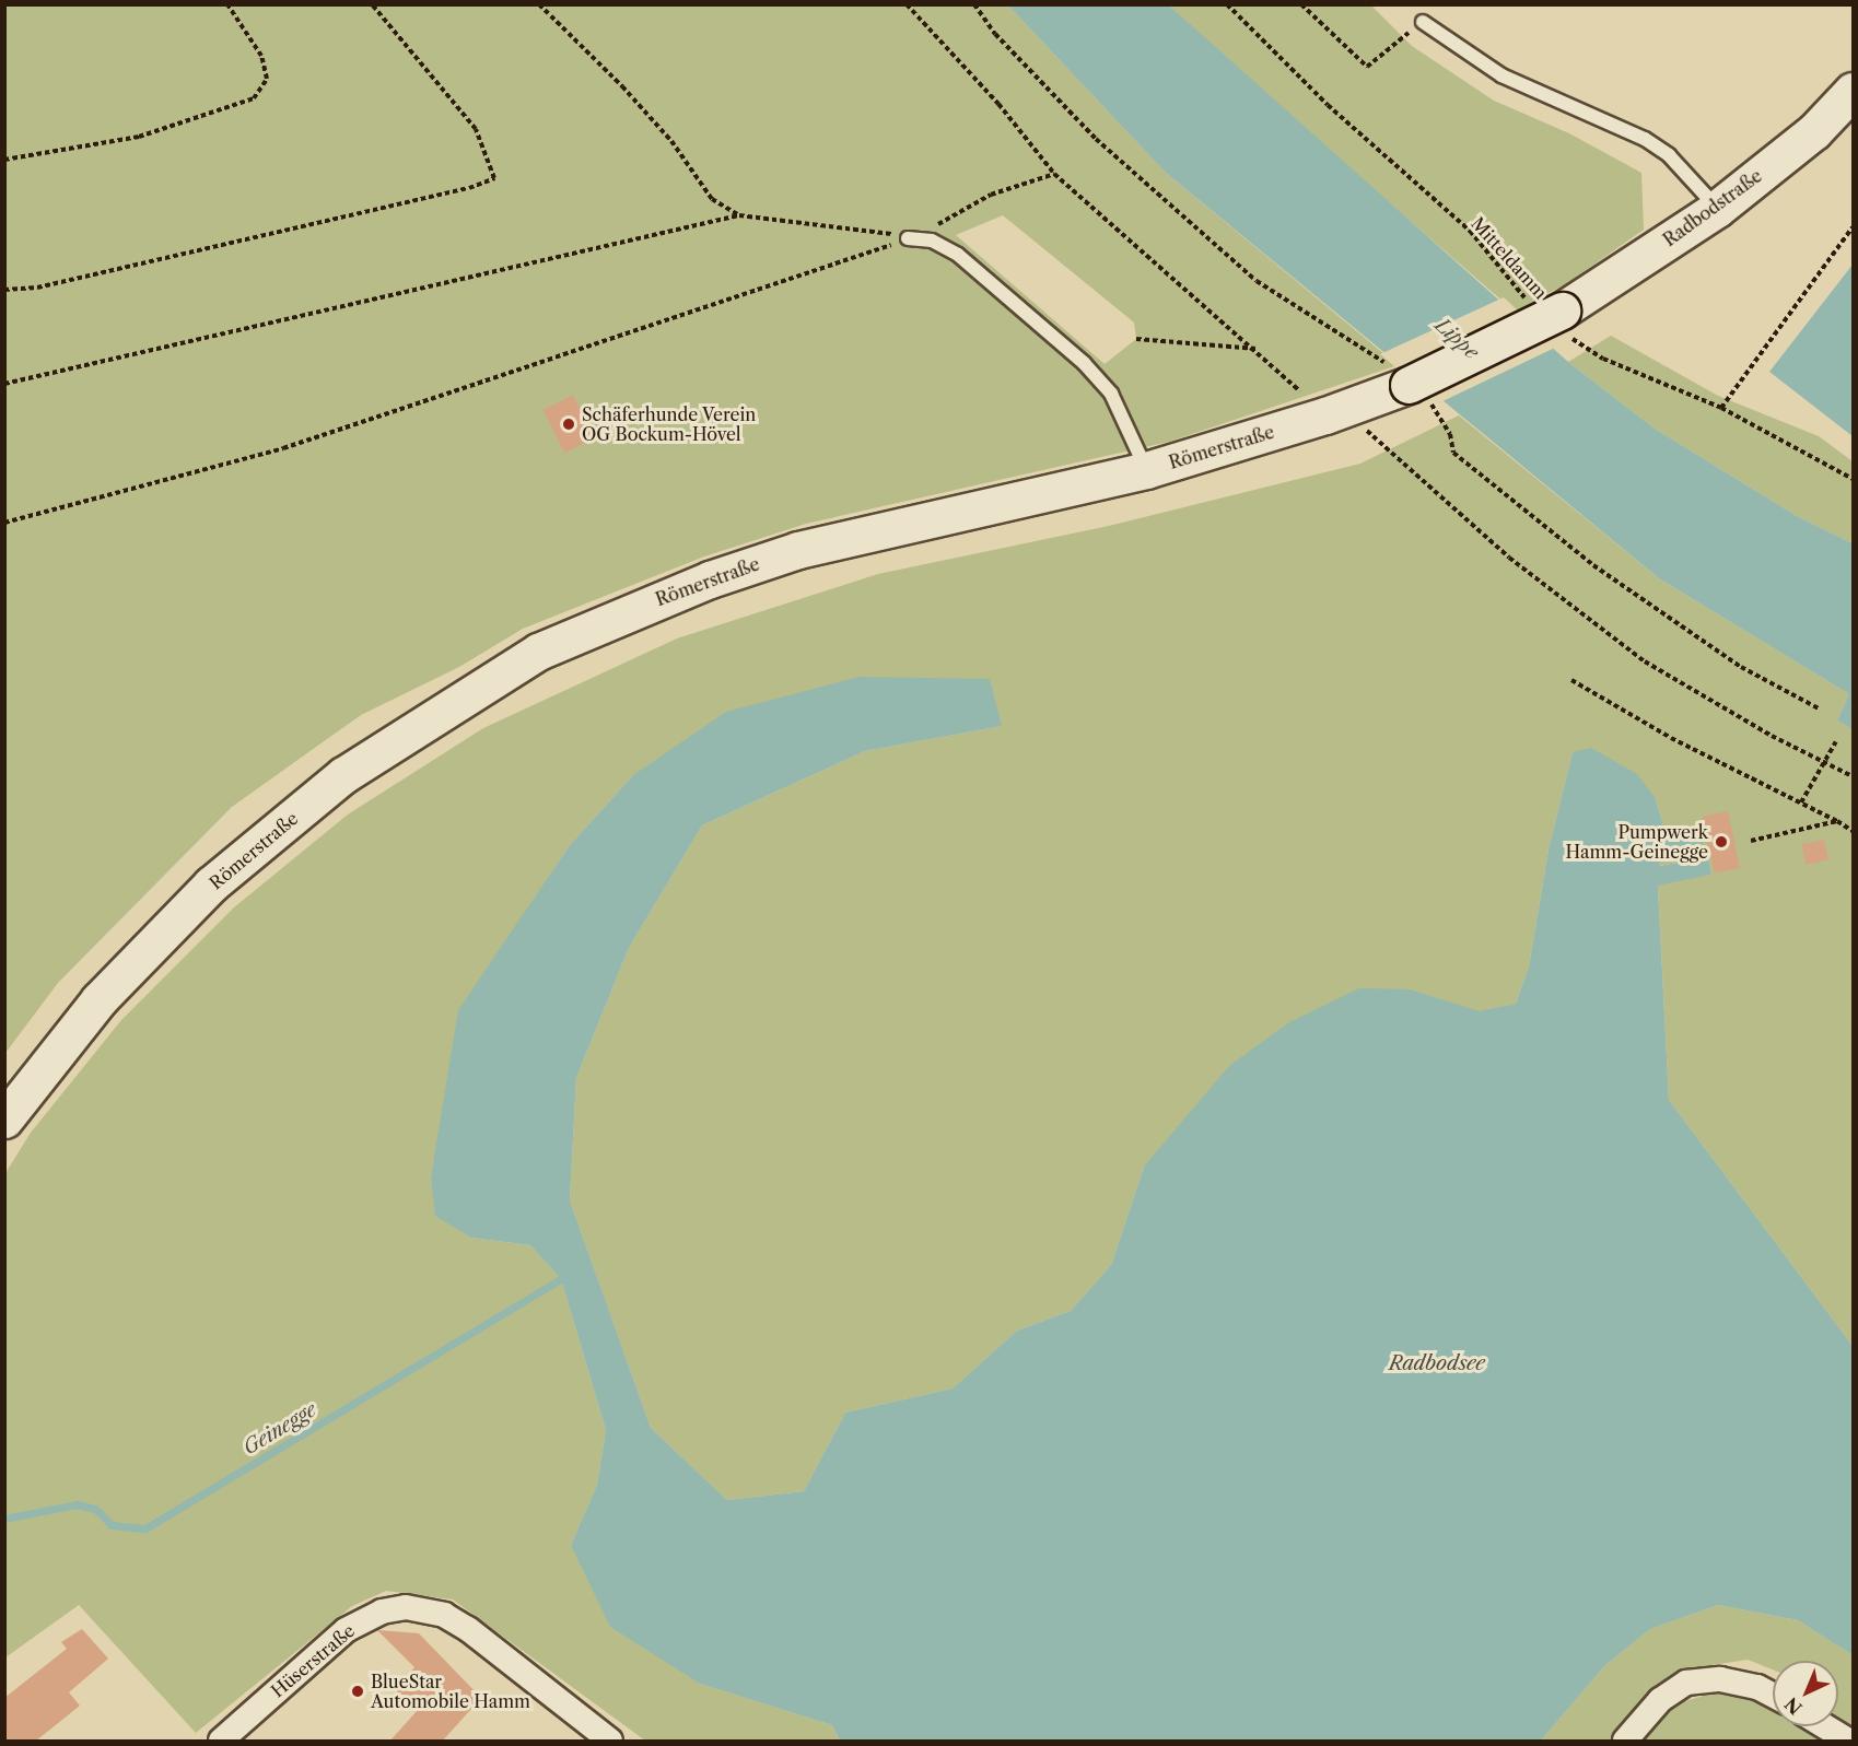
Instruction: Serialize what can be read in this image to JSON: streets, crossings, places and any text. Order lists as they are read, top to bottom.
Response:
{
  "streets": {
    "main road": ["Radbodstraße", "Römerstraße"],
    "street": ["Hüserstraße"],
    "path": ["Mitteldamm"]
  },
  "crossings": [
    ["Radbodstraße", "Mitteldamm"],
    ["Radbodstraße", "Römerstraße"],
    ["Mitteldamm", "Römerstraße"]
  ],
  "water": ["Lippe", "Radbodsee", "Geinegge"],
  "places": ["Schäferhunde Verein OG Bockum-Hövel", "Pumpwerk Hamm-Geinegge", "BlueStar Automobile Hamm"],
  "north": "bottom left"
}
